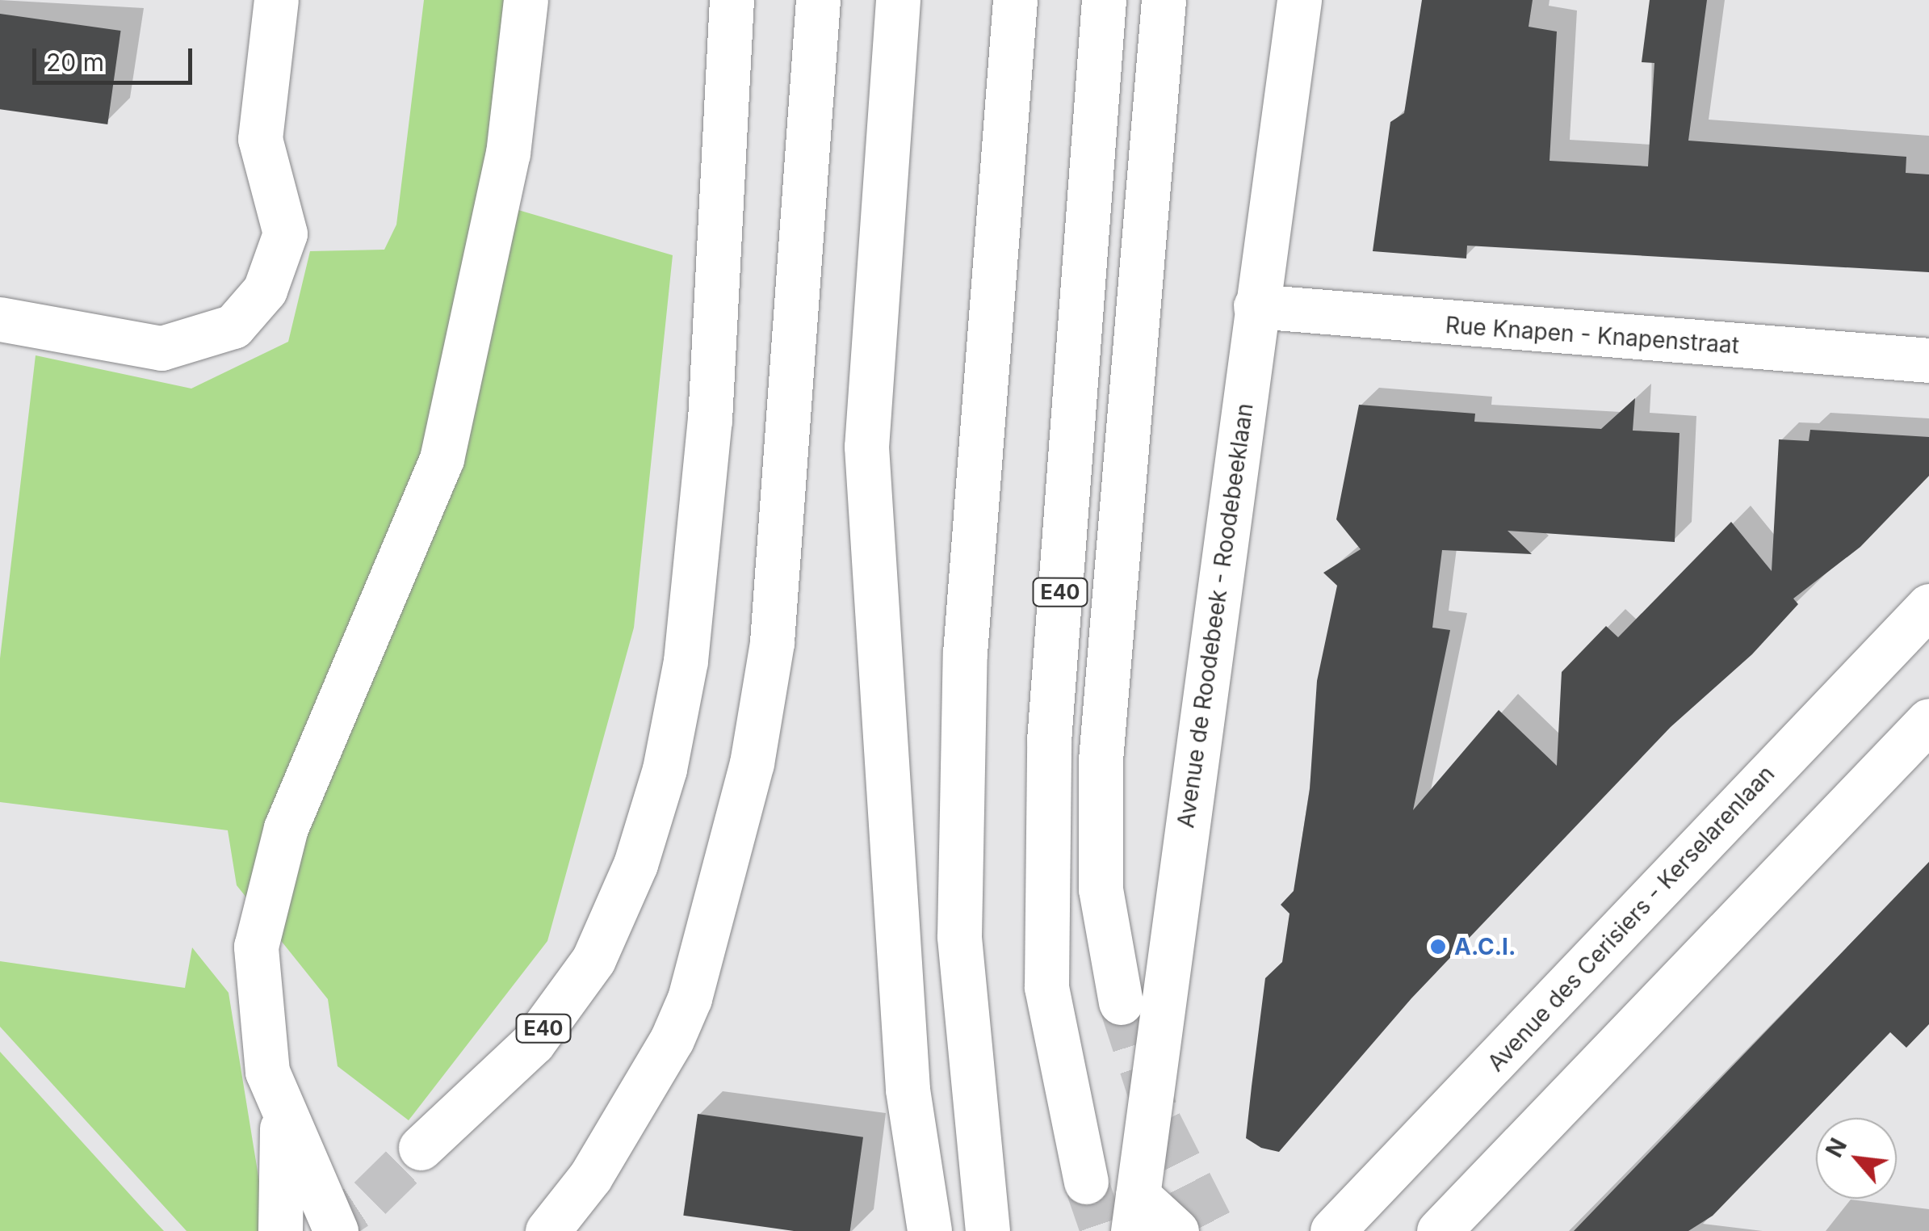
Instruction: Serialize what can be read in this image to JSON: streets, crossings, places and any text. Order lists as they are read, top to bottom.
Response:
{
  "streets": {
    "main road": [
      "Rue Knapen - Knapenstraat",
      "E40",
      "Avenue de Roodebeek - Roodebeeklaan",
      "Avenue des Cerisiers - Kerselarenlaan"
    ]
  },
  "crossings": [
    ["Rue Knapen - Knapenstraat", "Avenue de Roodebeek - Roodebeeklaan"]
  ],
  "places": ["A.C.I."],
  "scale_bar": "20 m",
  "north": "top left"
}
